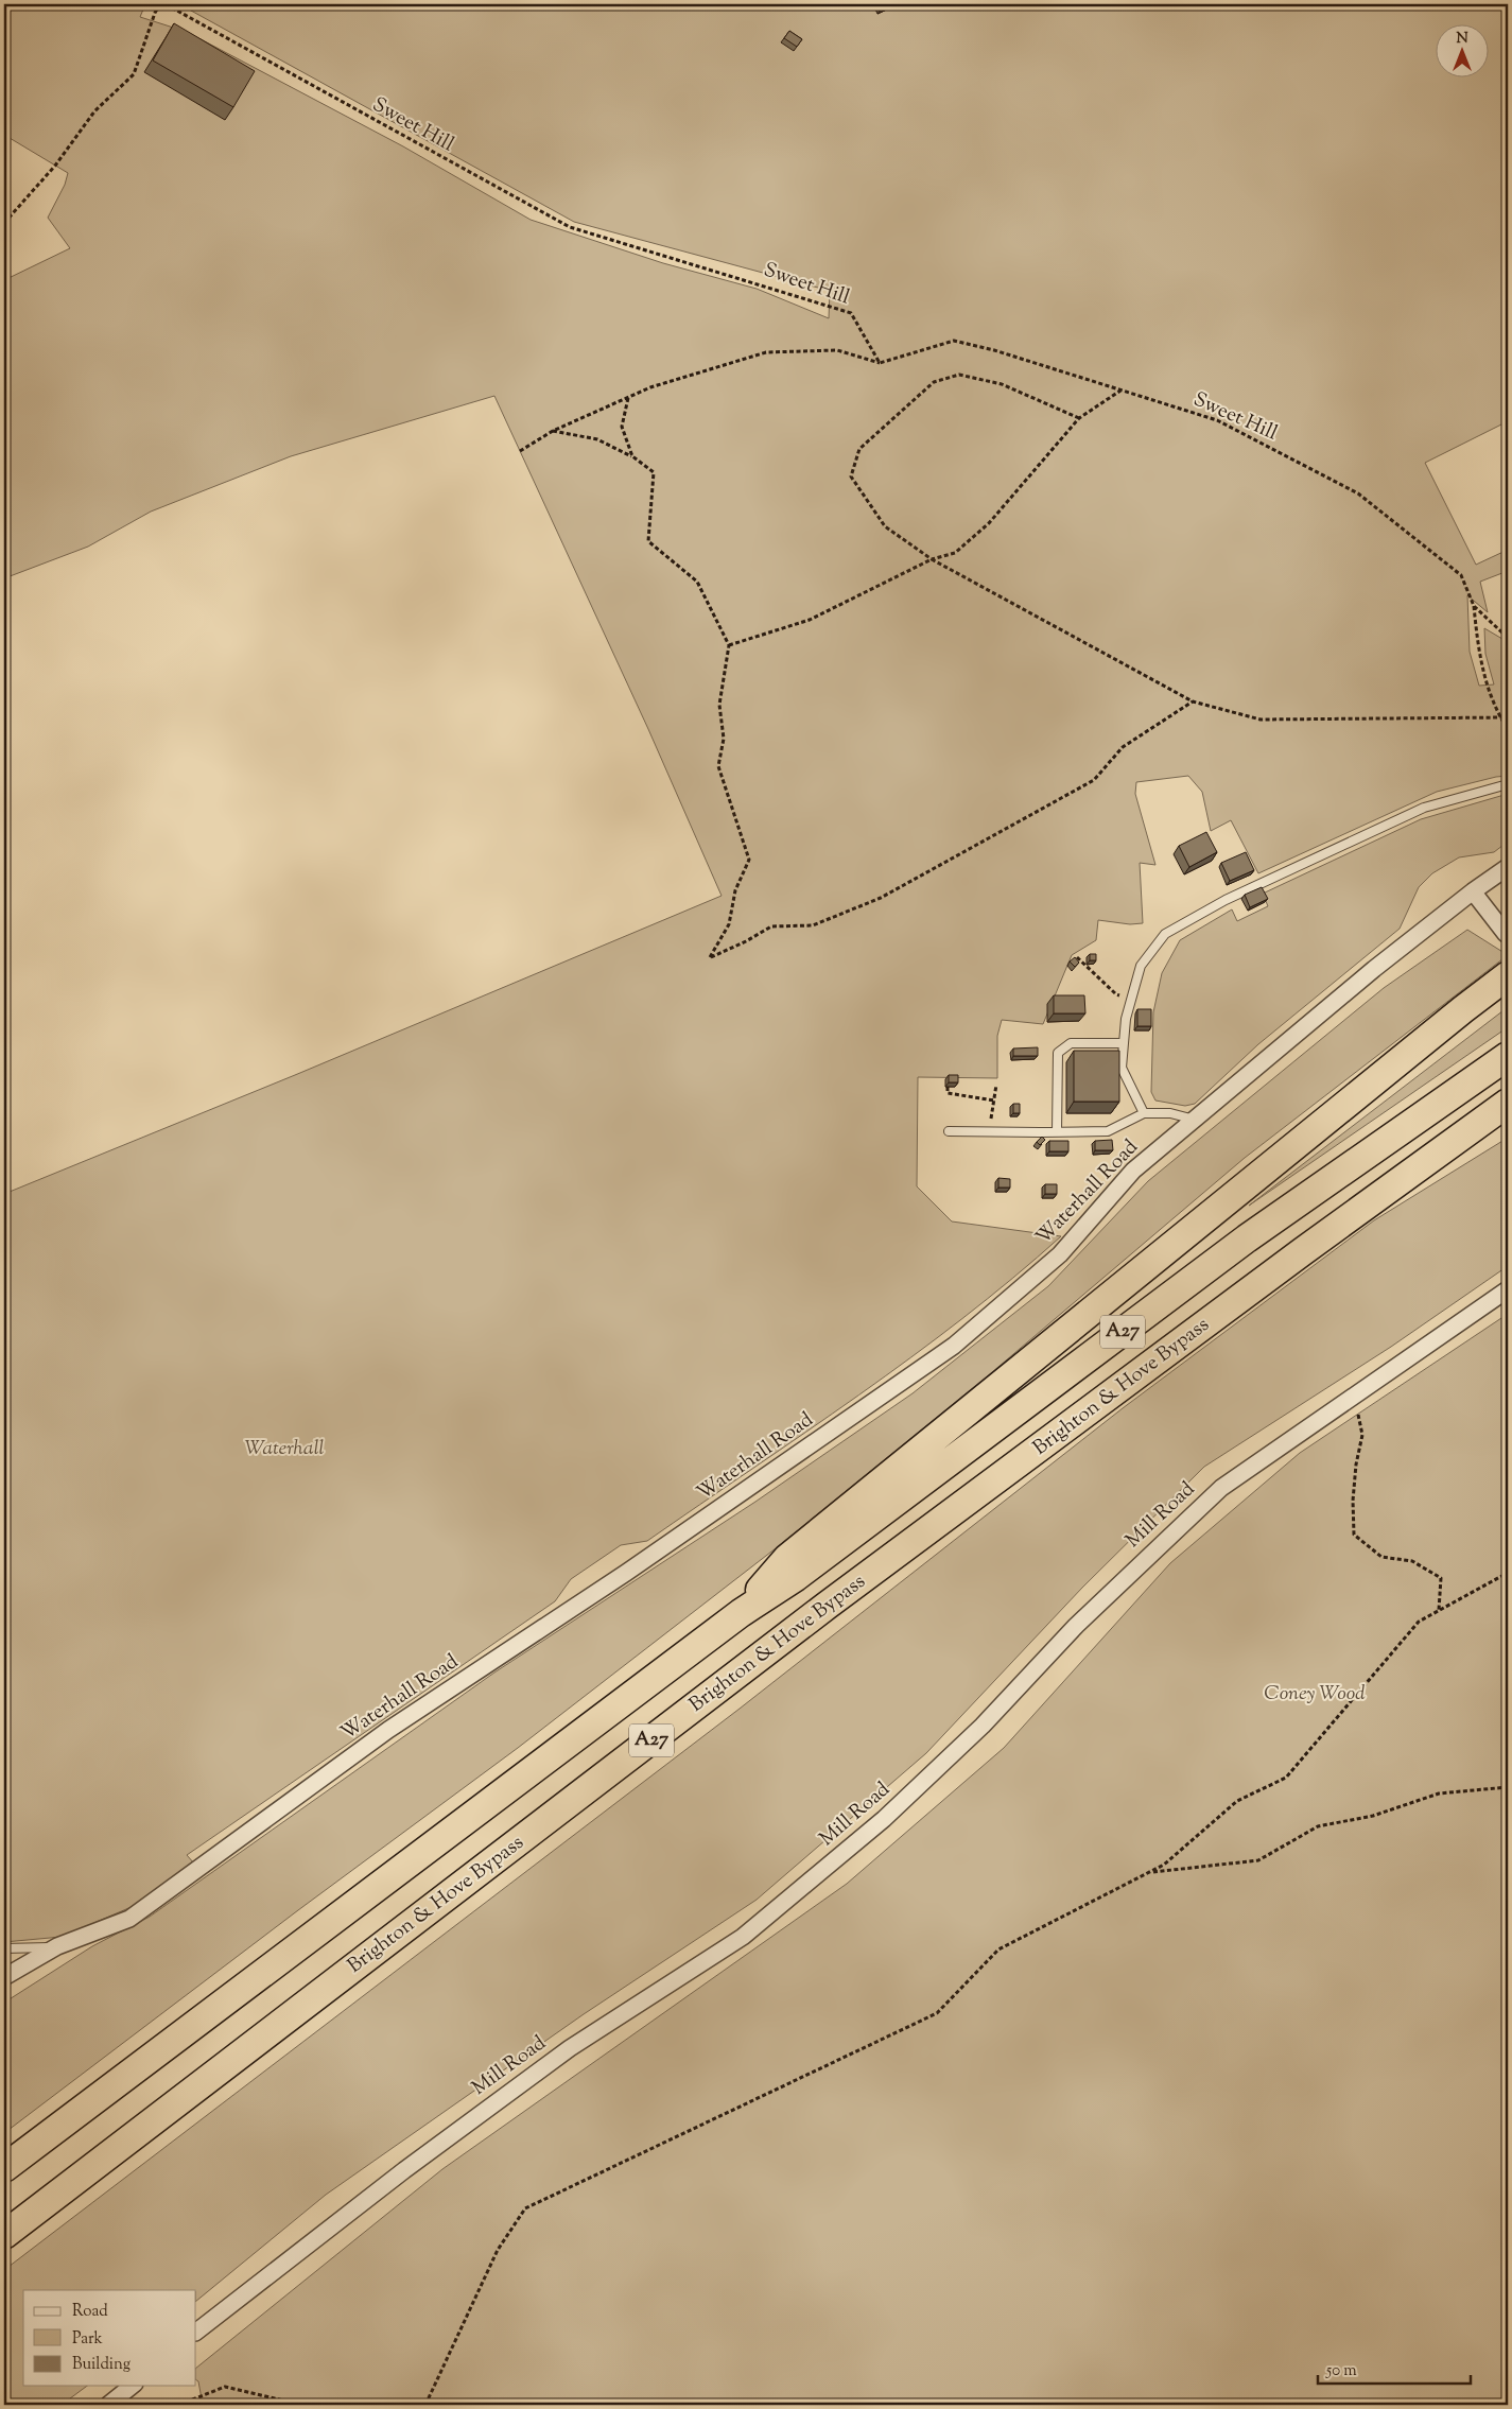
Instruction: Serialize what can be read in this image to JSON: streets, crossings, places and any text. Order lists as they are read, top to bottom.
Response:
{
  "streets": {
    "highway": ["A27", "Brighton & Hove Bypass"],
    "street": ["Waterhall Road", "Mill Road"],
    "path": ["Sweet Hill"]
  },
  "parks": ["Waterhall", "Coney Wood"],
  "legend": ["Road", "Park", "Building"],
  "scale_bar": "50 m",
  "north": "top"
}
